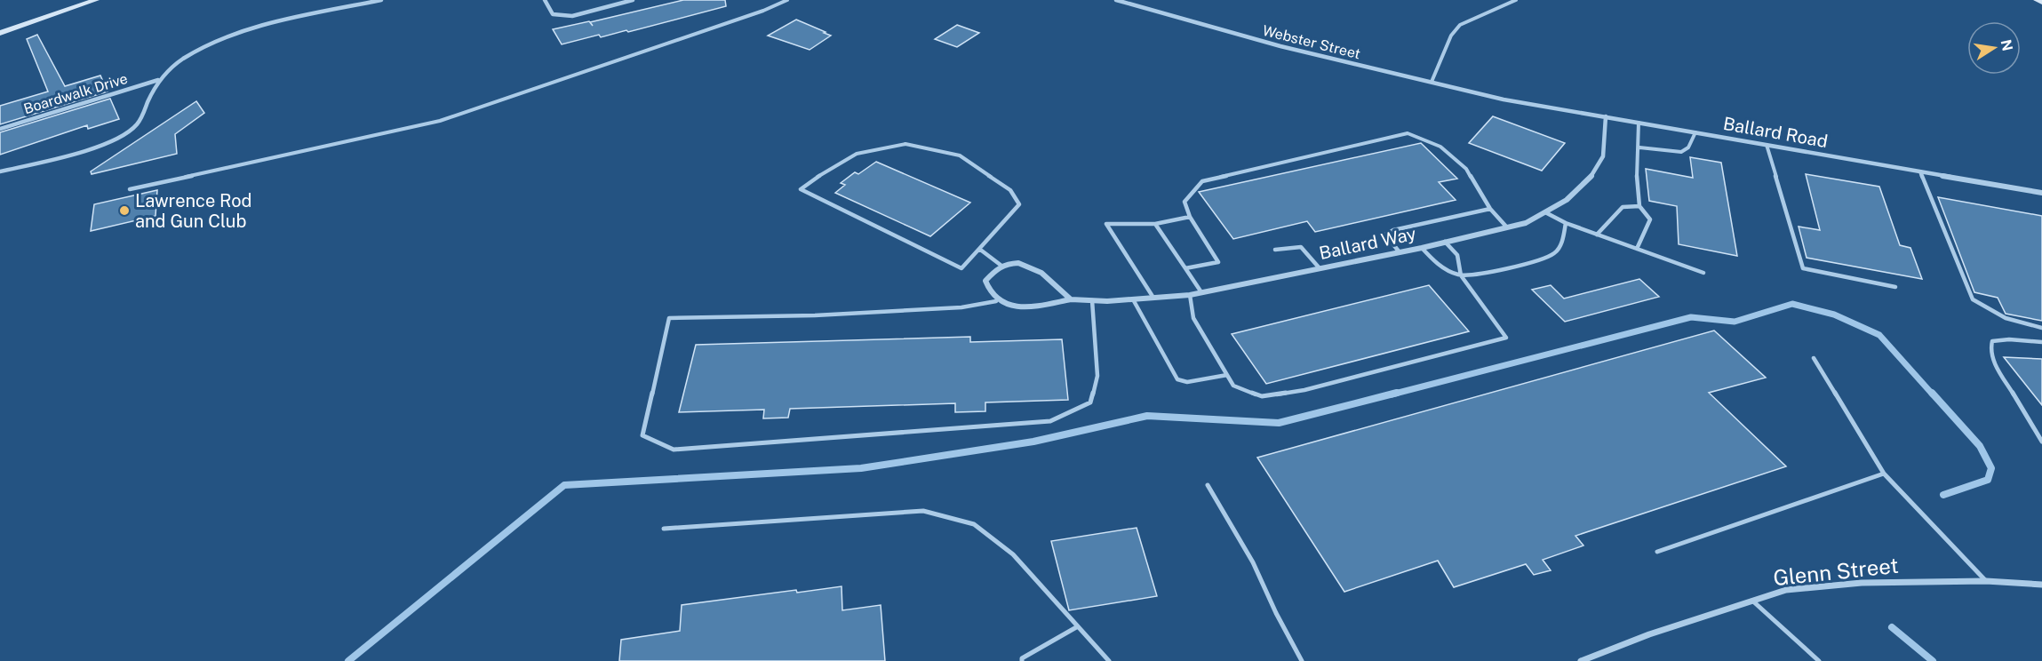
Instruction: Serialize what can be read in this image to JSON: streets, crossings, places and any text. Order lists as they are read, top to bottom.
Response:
{
  "streets": {
    "street": [
      "Webster Street",
      "Boardwalk Drive",
      "Ballard Road",
      "Ballard Way",
      "Glenn Street"
    ]
  },
  "crossings": [
    ["Webster Street", "Ballard Road"],
    ["Ballard Road", "Ballard Way"]
  ],
  "places": ["Lawrence Rod and Gun Club"],
  "north": "right"
}
